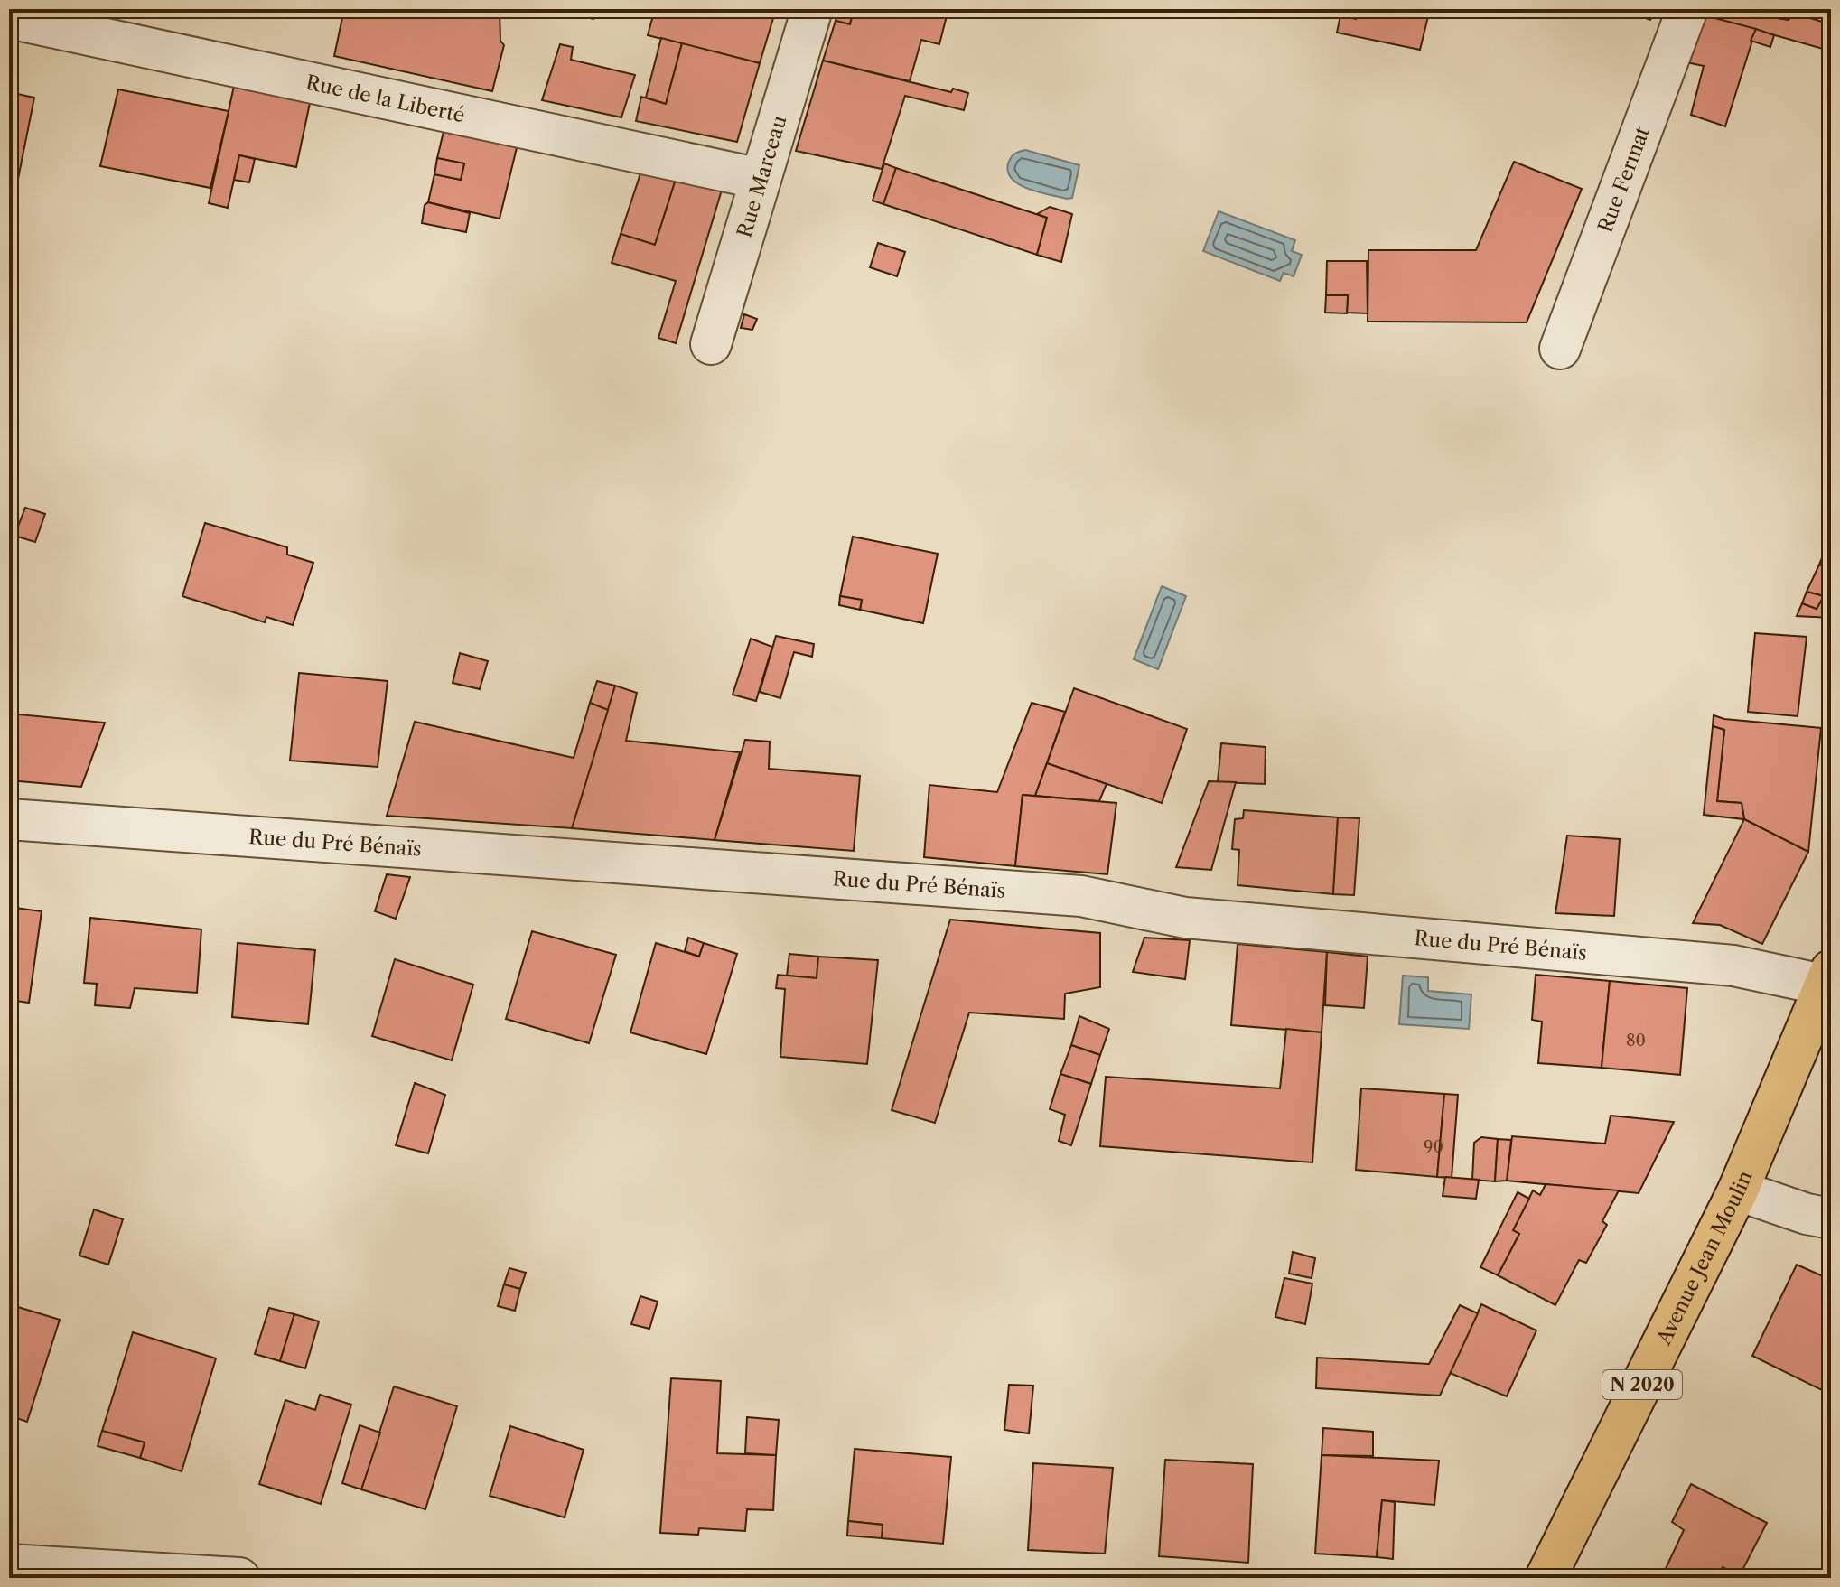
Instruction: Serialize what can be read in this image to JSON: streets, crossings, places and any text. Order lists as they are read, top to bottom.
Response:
{
  "streets": {
    "main road": ["Avenue Jean Moulin", "N 2020"],
    "street": [
      "Rue de la Liberté",
      "Rue Marceau",
      "Rue Fermat",
      "Rue du Pré Bénaïs"
    ]
  },
  "crossings": [
    ["Rue de la Liberté", "Rue Marceau"],
    ["Rue du Pré Bénaïs", "Avenue Jean Moulin"]
  ],
  "house_numbers": ["80", "90"]
}
